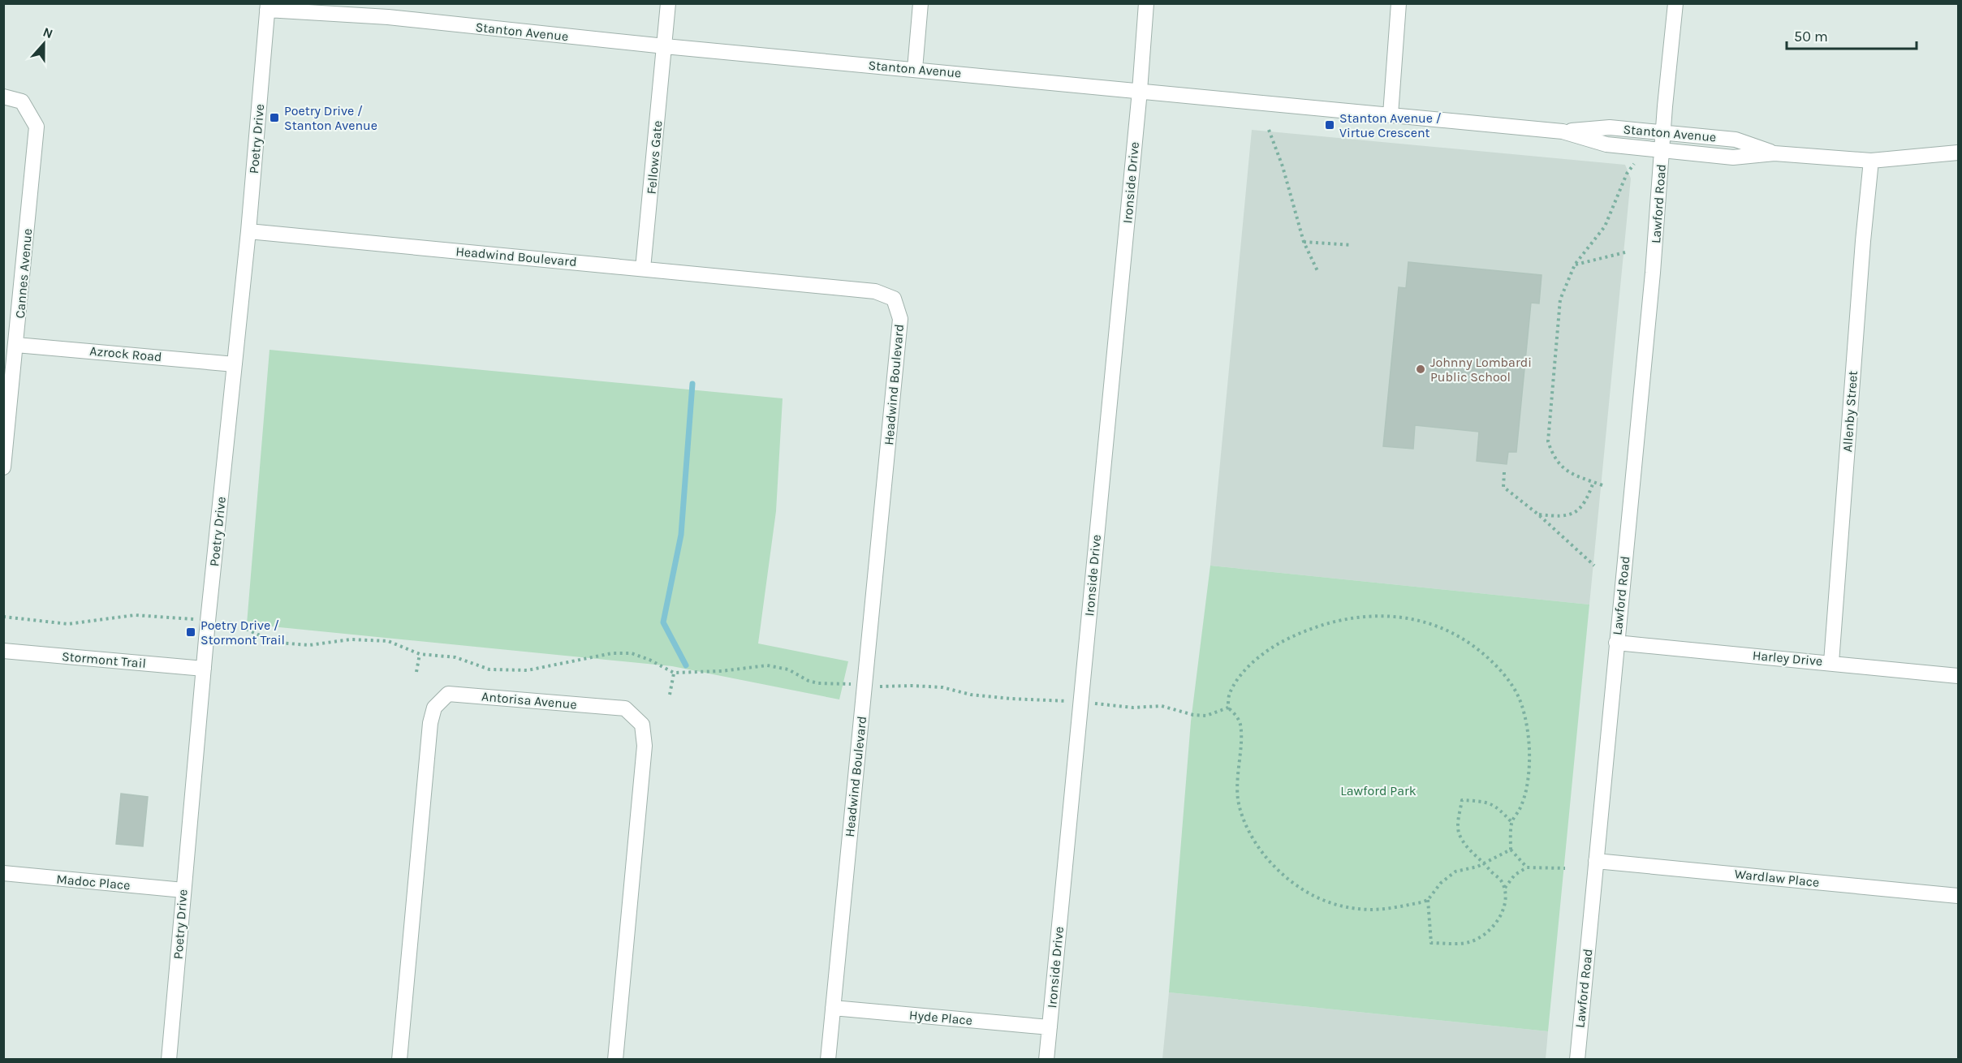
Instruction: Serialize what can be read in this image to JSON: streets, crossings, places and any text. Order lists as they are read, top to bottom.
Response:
{
  "streets": {
    "street": [
      "Stanton Avenue",
      "Poetry Drive",
      "Fellows Gate",
      "Ironside Drive",
      "Lawford Road",
      "Headwind Boulevard",
      "Cannes Avenue",
      "Azrock Road",
      "Allenby Street",
      "Harley Drive",
      "Stormont Trail",
      "Antorisa Avenue",
      "Wardlaw Place",
      "Madoc Place",
      "Hyde Place"
    ]
  },
  "crossings": [
    ["Stanton Avenue", "Poetry Drive"],
    ["Stanton Avenue", "Fellows Gate"],
    ["Stanton Avenue", "Ironside Drive"],
    ["Stanton Avenue", "Lawford Road"],
    ["Stanton Avenue", "Allenby Street"],
    ["Poetry Drive", "Headwind Boulevard"],
    ["Poetry Drive", "Azrock Road"],
    ["Poetry Drive", "Stormont Trail"],
    ["Poetry Drive", "Madoc Place"],
    ["Fellows Gate", "Headwind Boulevard"],
    ["Ironside Drive", "Hyde Place"],
    ["Lawford Road", "Harley Drive"],
    ["Lawford Road", "Wardlaw Place"],
    ["Headwind Boulevard", "Hyde Place"],
    ["Cannes Avenue", "Azrock Road"],
    ["Allenby Street", "Harley Drive"]
  ],
  "parks": ["Lawford Park"],
  "places": {
    "transit": ["Poetry Drive / Stanton Avenue", "Stanton Avenue / Virtue Crescent", "Poetry Drive / Stormont Trail"],
    "other": ["Johnny Lombardi Public School"]
  },
  "scale_bar": "50 m",
  "north": "top"
}
